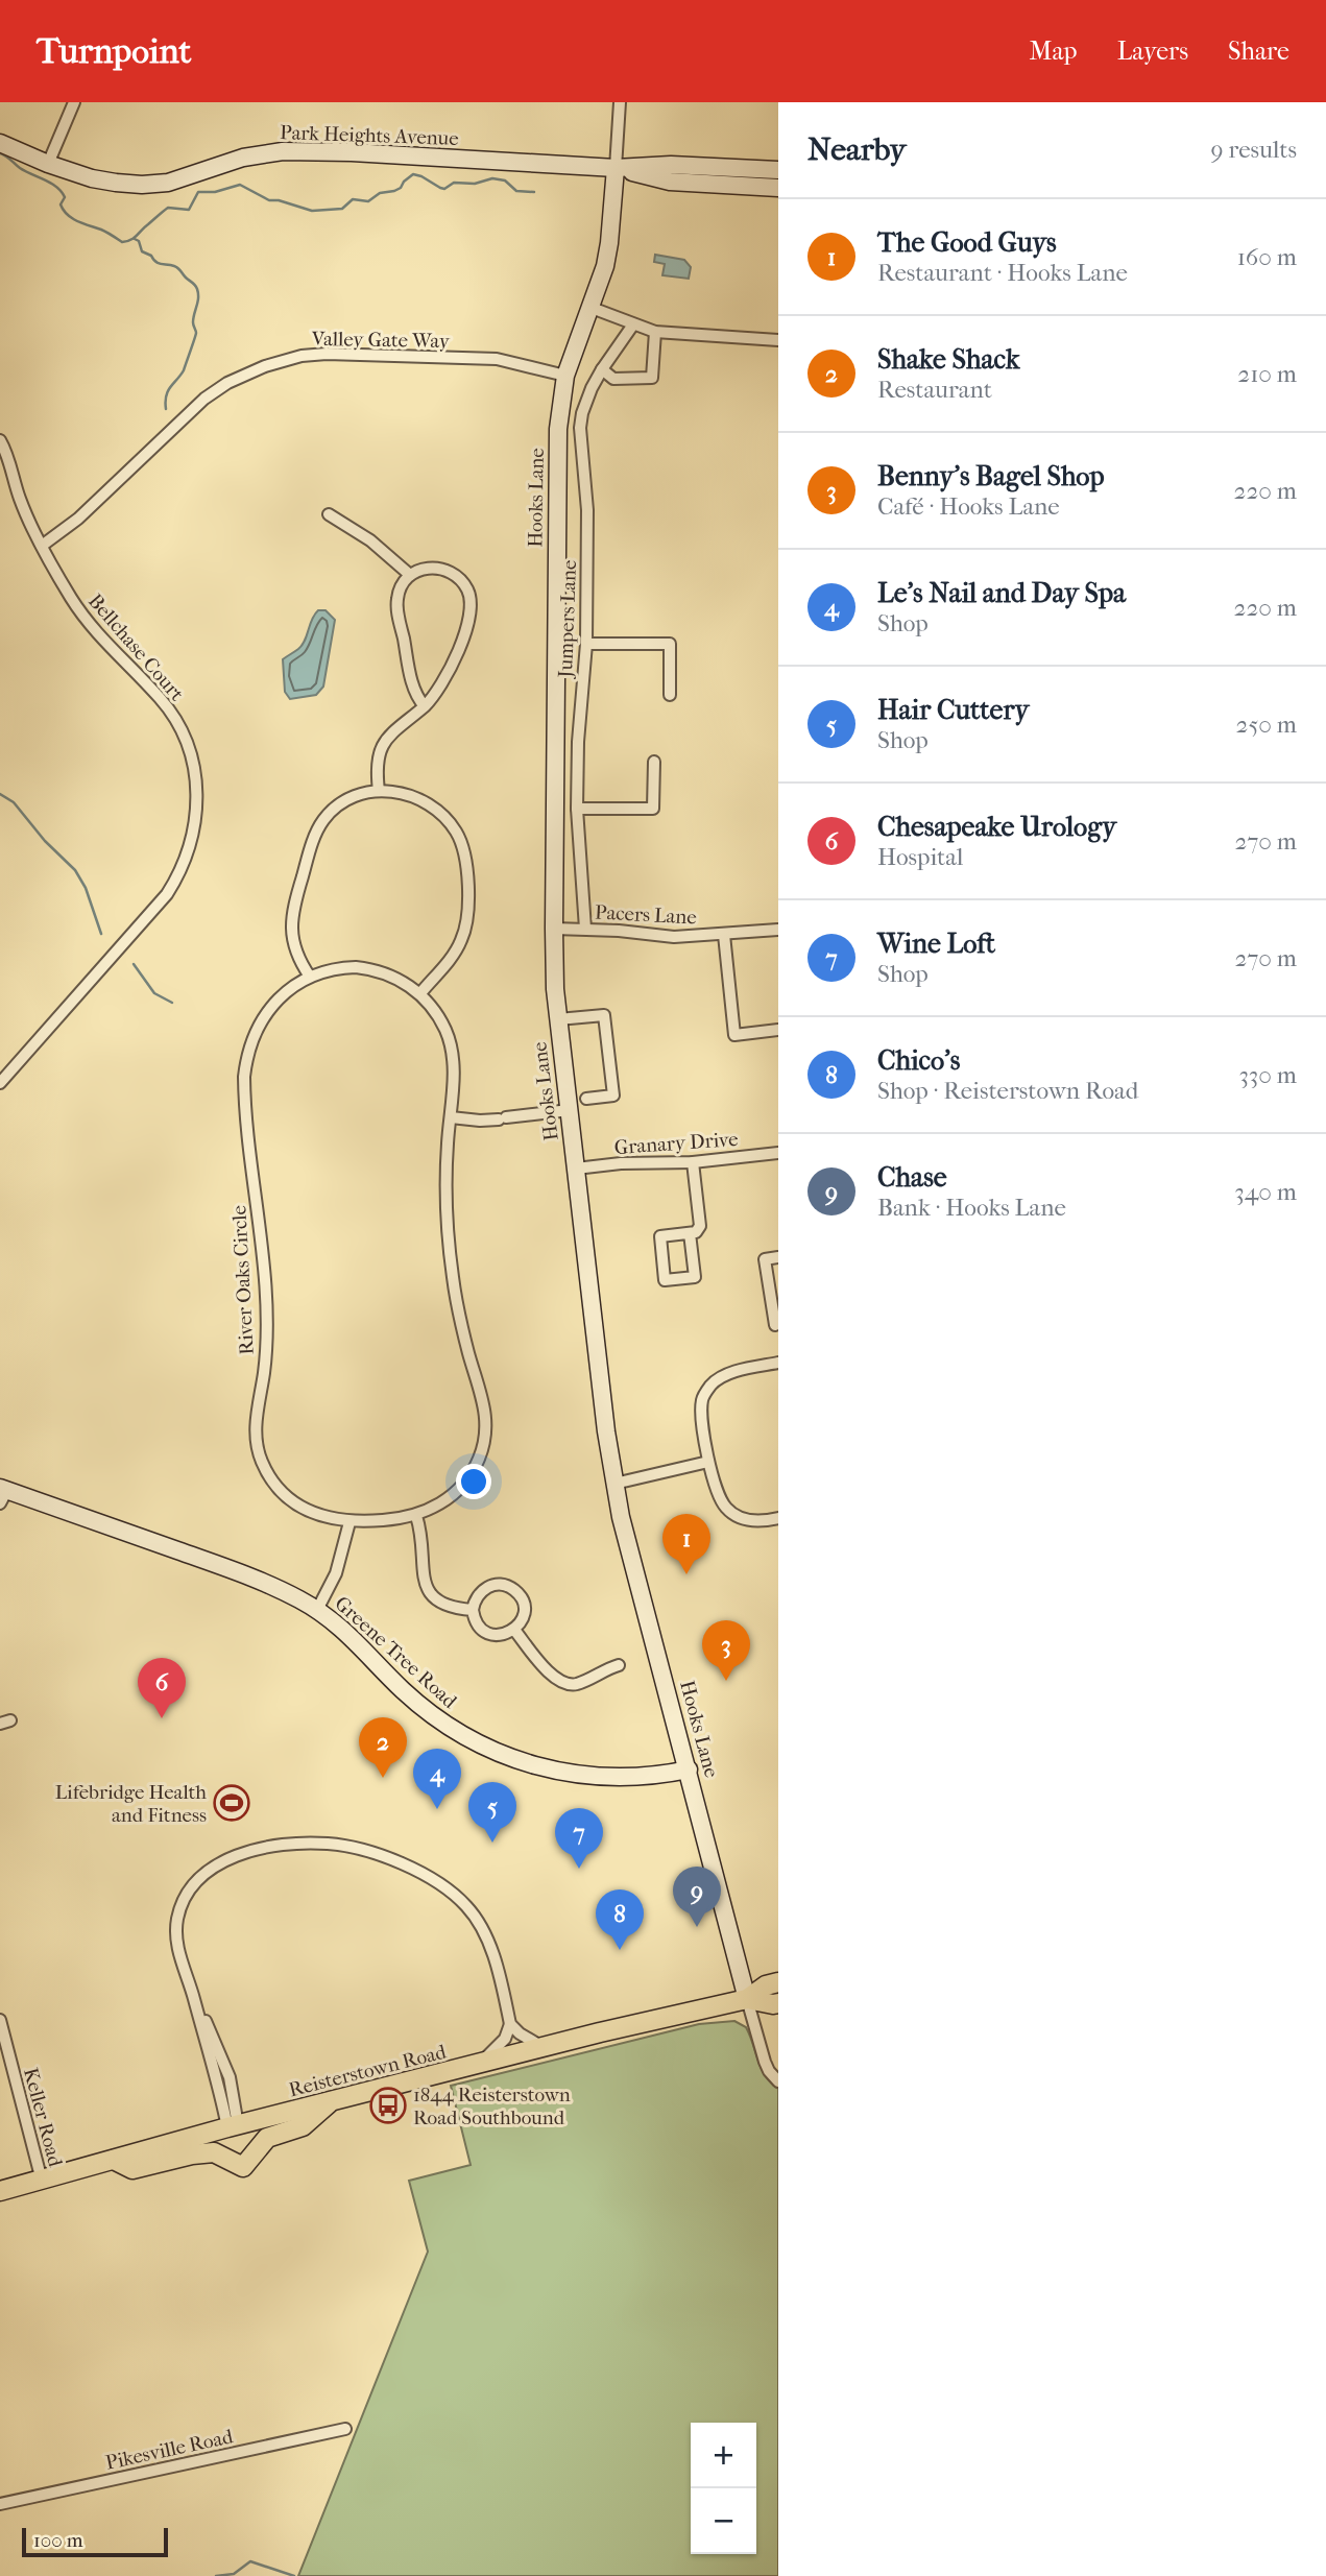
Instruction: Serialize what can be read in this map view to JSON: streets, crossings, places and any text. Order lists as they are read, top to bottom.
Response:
{
  "streets": {
    "main road": ["Reisterstown Road"],
    "street": [
      "Park Heights Avenue",
      "Valley Gate Way",
      "Hooks Lane",
      "Jumpers Lane",
      "Bellchase Court",
      "Pacers Lane",
      "Granary Drive",
      "River Oaks Circle",
      "Greene Tree Road",
      "Keller Road",
      "Pikesville Road"
    ]
  },
  "crossings": [
    ["Park Heights Avenue", "Hooks Lane"],
    ["Valley Gate Way", "Hooks Lane"],
    ["Valley Gate Way", "Bellchase Court"],
    ["Hooks Lane", "Pacers Lane"],
    ["Hooks Lane", "Granary Drive"],
    ["Hooks Lane", "Greene Tree Road"],
    ["Hooks Lane", "Reisterstown Road"],
    ["Jumpers Lane", "Pacers Lane"],
    ["Reisterstown Road", "Keller Road"]
  ],
  "places": {
    "sports": ["Lifebridge Health and Fitness"],
    "bus stop": ["1844 Reisterstown Road Southbound"]
  },
  "scale_bar": "100 m",
  "page": {
    "header": "Turnpoint",
    "nav": ["Map", "Layers", "Share"],
    "heading": ["Nearby", "9 results"],
    "list": [
      {
        "mark": "1",
        "name": "The Good Guys",
        "note": "Restaurant · Hooks Lane",
        "value": "160 m"
      },
      {
        "mark": "2",
        "name": "Shake Shack",
        "note": "Restaurant",
        "value": "210 m"
      },
      {
        "mark": "3",
        "name": "Benny's Bagel Shop",
        "note": "Café · Hooks Lane",
        "value": "220 m"
      },
      {
        "mark": "4",
        "name": "Le's Nail and Day Spa",
        "note": "Shop",
        "value": "220 m"
      },
      {
        "mark": "5",
        "name": "Hair Cuttery",
        "note": "Shop",
        "value": "250 m"
      },
      {
        "mark": "6",
        "name": "Chesapeake Urology",
        "note": "Hospital",
        "value": "270 m"
      },
      {
        "mark": "7",
        "name": "Wine Loft",
        "note": "Shop",
        "value": "270 m"
      },
      {
        "mark": "8",
        "name": "Chico's",
        "note": "Shop · Reisterstown Road",
        "value": "330 m"
      },
      {
        "mark": "9",
        "name": "Chase",
        "note": "Bank · Hooks Lane",
        "value": "340 m"
      }
    ],
    "pins": [
      "1",
      "3",
      "6",
      "2",
      "4",
      "5",
      "7",
      "9",
      "8"
    ],
    "map_buttons": ["+", "−"],
    "scale": "100 m"
  }
}
